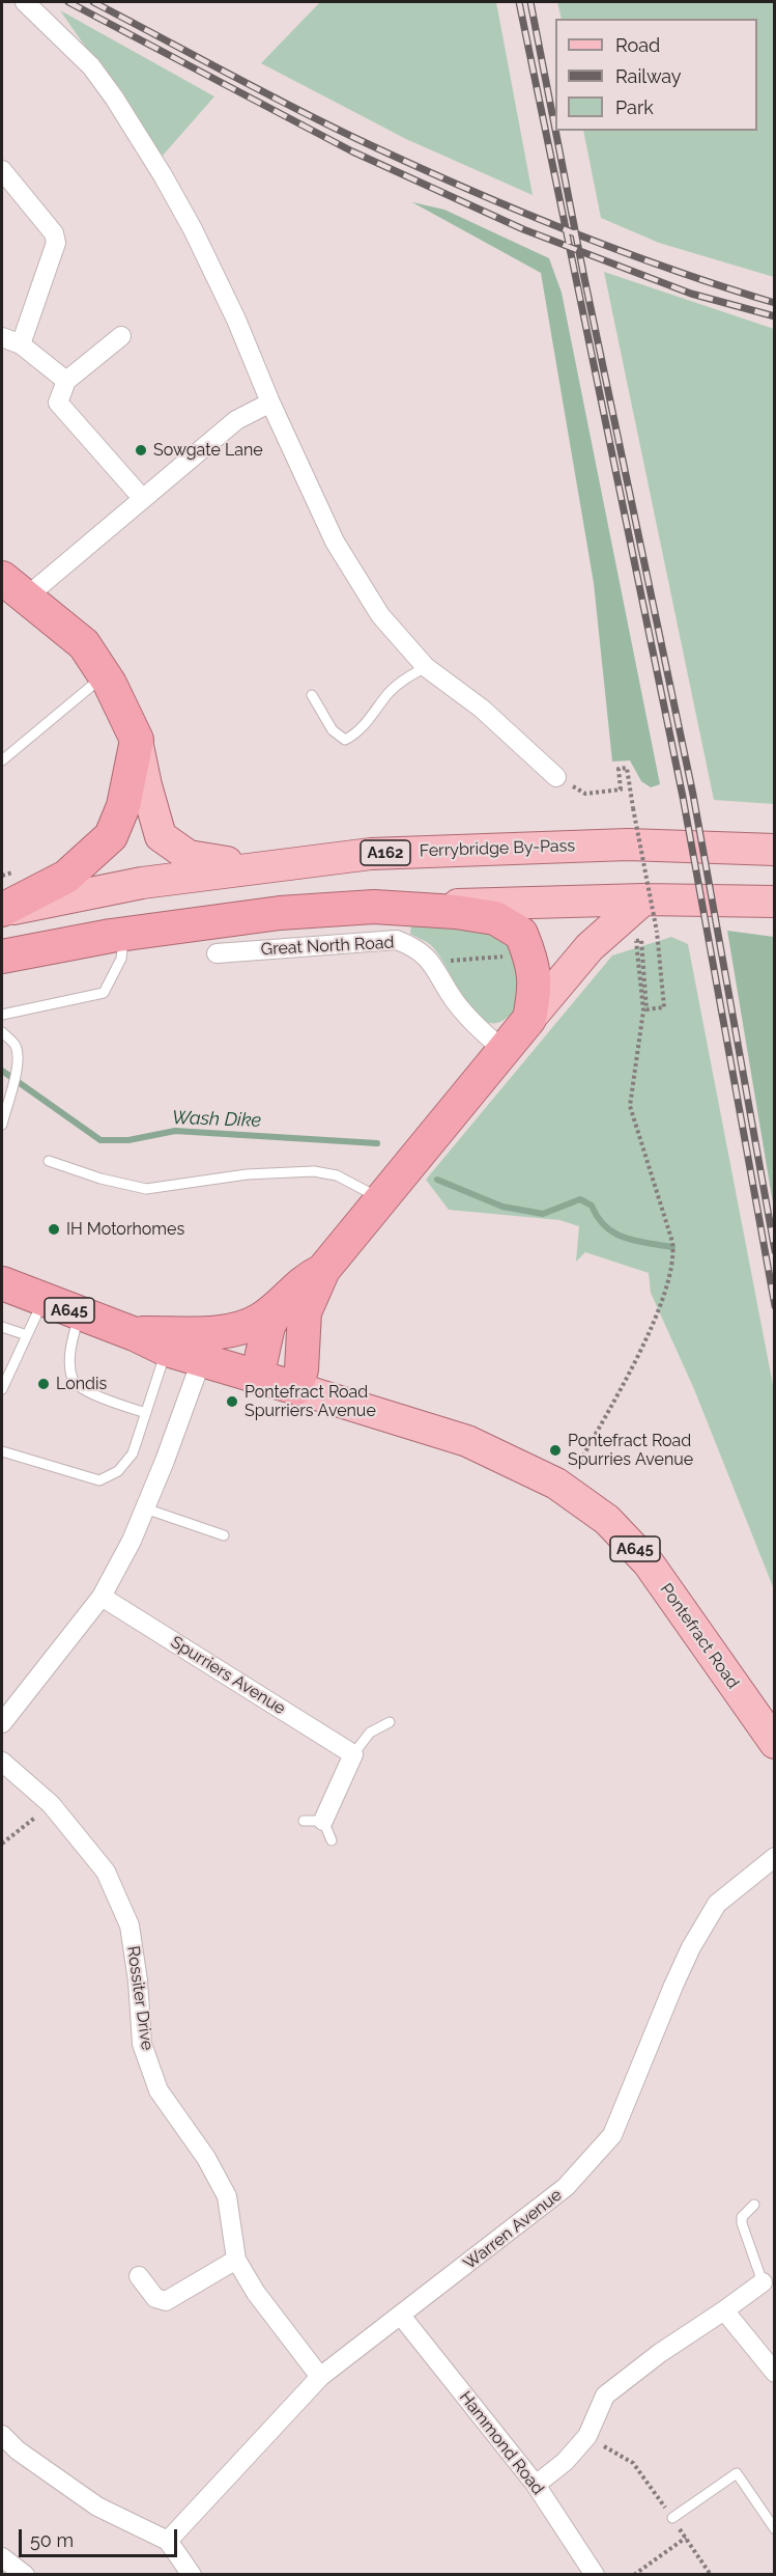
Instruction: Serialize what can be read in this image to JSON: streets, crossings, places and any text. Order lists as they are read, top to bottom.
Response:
{
  "streets": {
    "highway": ["A162", "A645", "Pontefract Road"],
    "main road": ["Ferrybridge By-Pass"],
    "street": [
      "Great North Road",
      "Spurriers Avenue",
      "Rossiter Drive",
      "Warren Avenue",
      "Hammond Road"
    ]
  },
  "crossings": [
    ["Ferrybridge By-Pass", "A162"],
    ["Great North Road", "A645"],
    ["A645", "Pontefract Road"],
    ["Rossiter Drive", "Warren Avenue"],
    ["Warren Avenue", "Hammond Road"]
  ],
  "water": ["Wash Dike"],
  "places": [
    "Sowgate Lane",
    "IH Motorhomes",
    "Londis",
    "Pontefract Road Spurriers Avenue",
    "Pontefract Road Spurries Avenue"
  ],
  "legend": ["Road", "Railway", "Park"],
  "scale_bar": "50 m"
}
